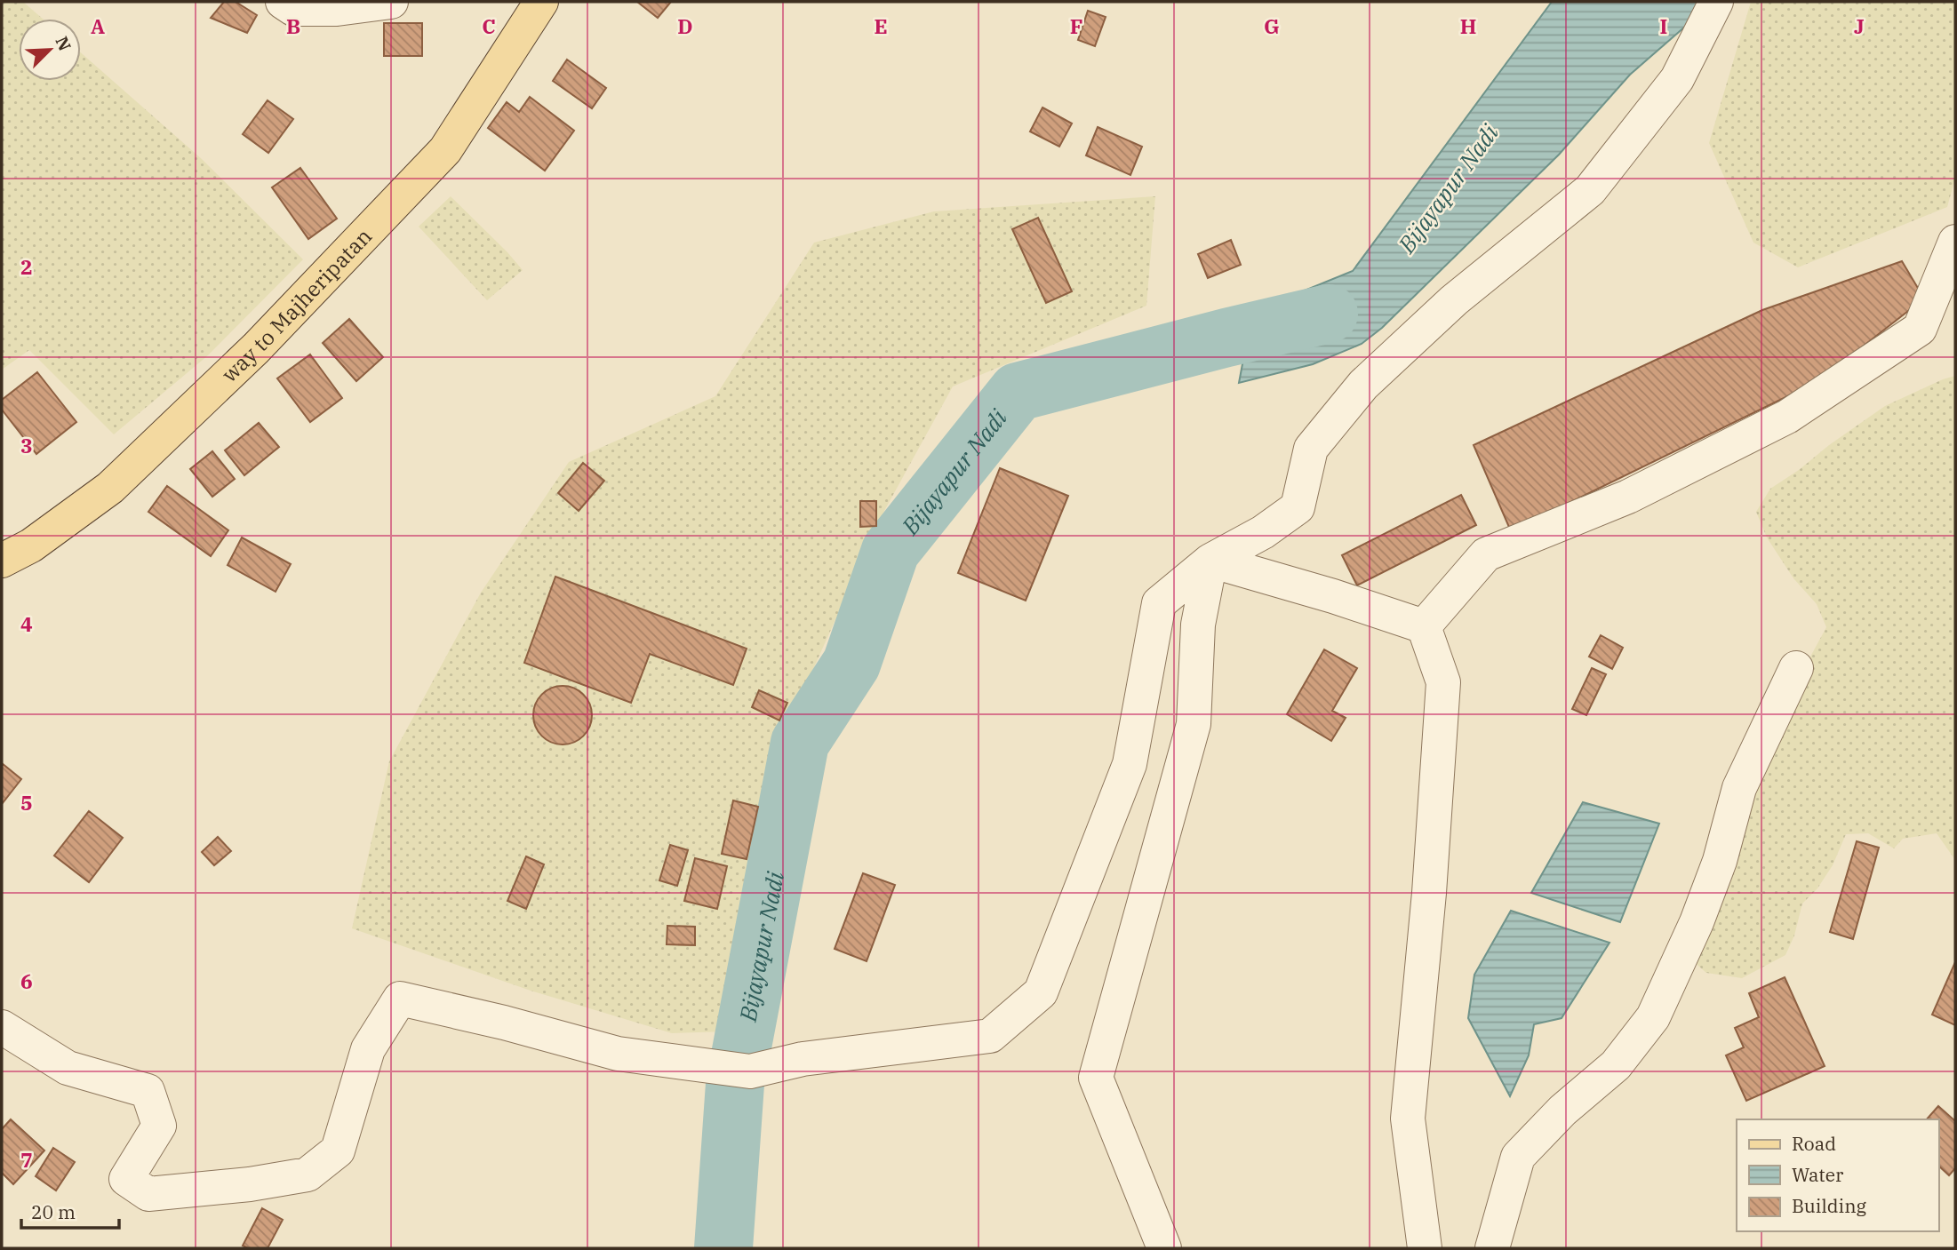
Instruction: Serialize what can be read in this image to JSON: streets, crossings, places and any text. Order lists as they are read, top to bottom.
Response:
{
  "streets": {
    "main road": ["way to Majheripatan"]
  },
  "water": ["Bijayapur Nadi"],
  "legend": ["Road", "Water", "Building"],
  "scale_bar": "20 m",
  "north": "top right",
  "grid": {
    "columns": [
      "A",
      "B",
      "C",
      "D",
      "E",
      "F",
      "G",
      "H",
      "I",
      "J"
    ],
    "rows": [
      "2",
      "3",
      "4",
      "5",
      "6",
      "7"
    ]
  }
}
